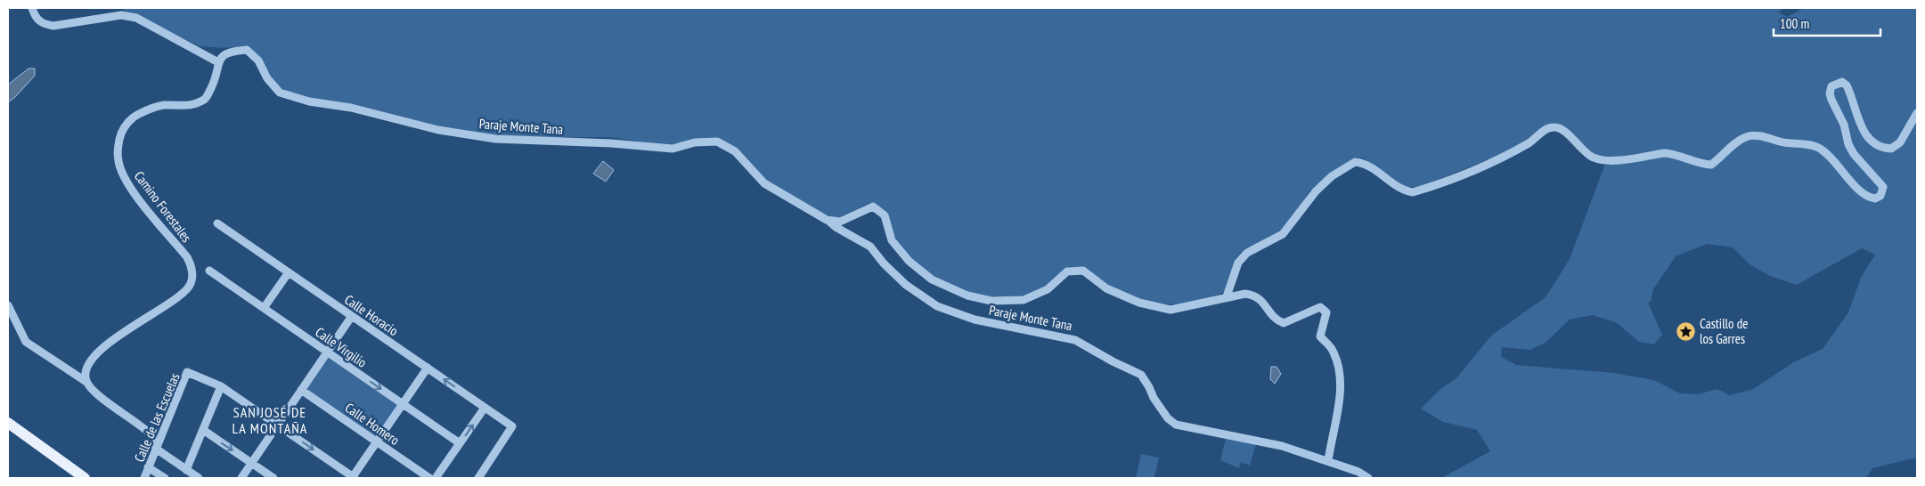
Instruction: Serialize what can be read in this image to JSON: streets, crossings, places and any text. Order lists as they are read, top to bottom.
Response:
{
  "streets": {
    "street": [
      "Paraje Monte Tana",
      "Camino Forestales",
      "Calle Horacio",
      "Calle Virgilio",
      "Calle de las Escuelas",
      "Calle Homero"
    ]
  },
  "crossings": [
    ["Paraje Monte Tana", "Camino Forestales"]
  ],
  "districts": ["SAN JOSÉ DE LA MONTAÑA"],
  "places": {
    "place": ["Castillo de los Garres"]
  },
  "scale_bar": "100 m"
}
